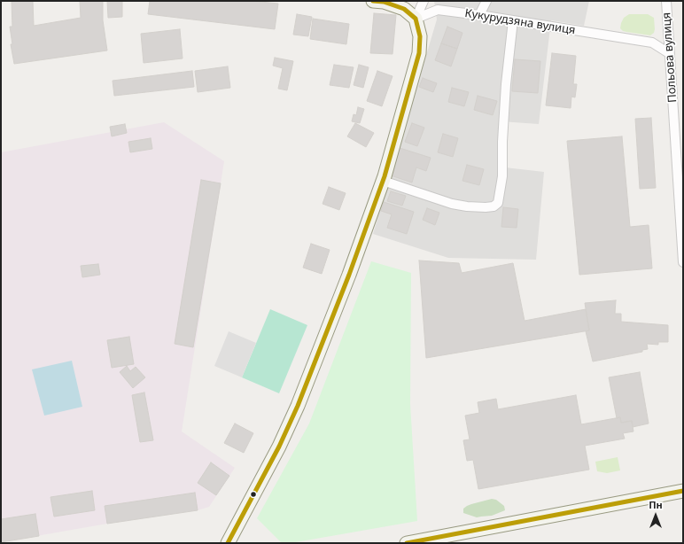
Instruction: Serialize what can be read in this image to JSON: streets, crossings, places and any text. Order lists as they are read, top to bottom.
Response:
{
  "streets": {
    "street": ["Кукурудзяна вулиця", "Польова вулиця"]
  },
  "crossings": [
    ["Кукурудзяна вулиця", "Польова вулиця"]
  ],
  "north": "top"
}
